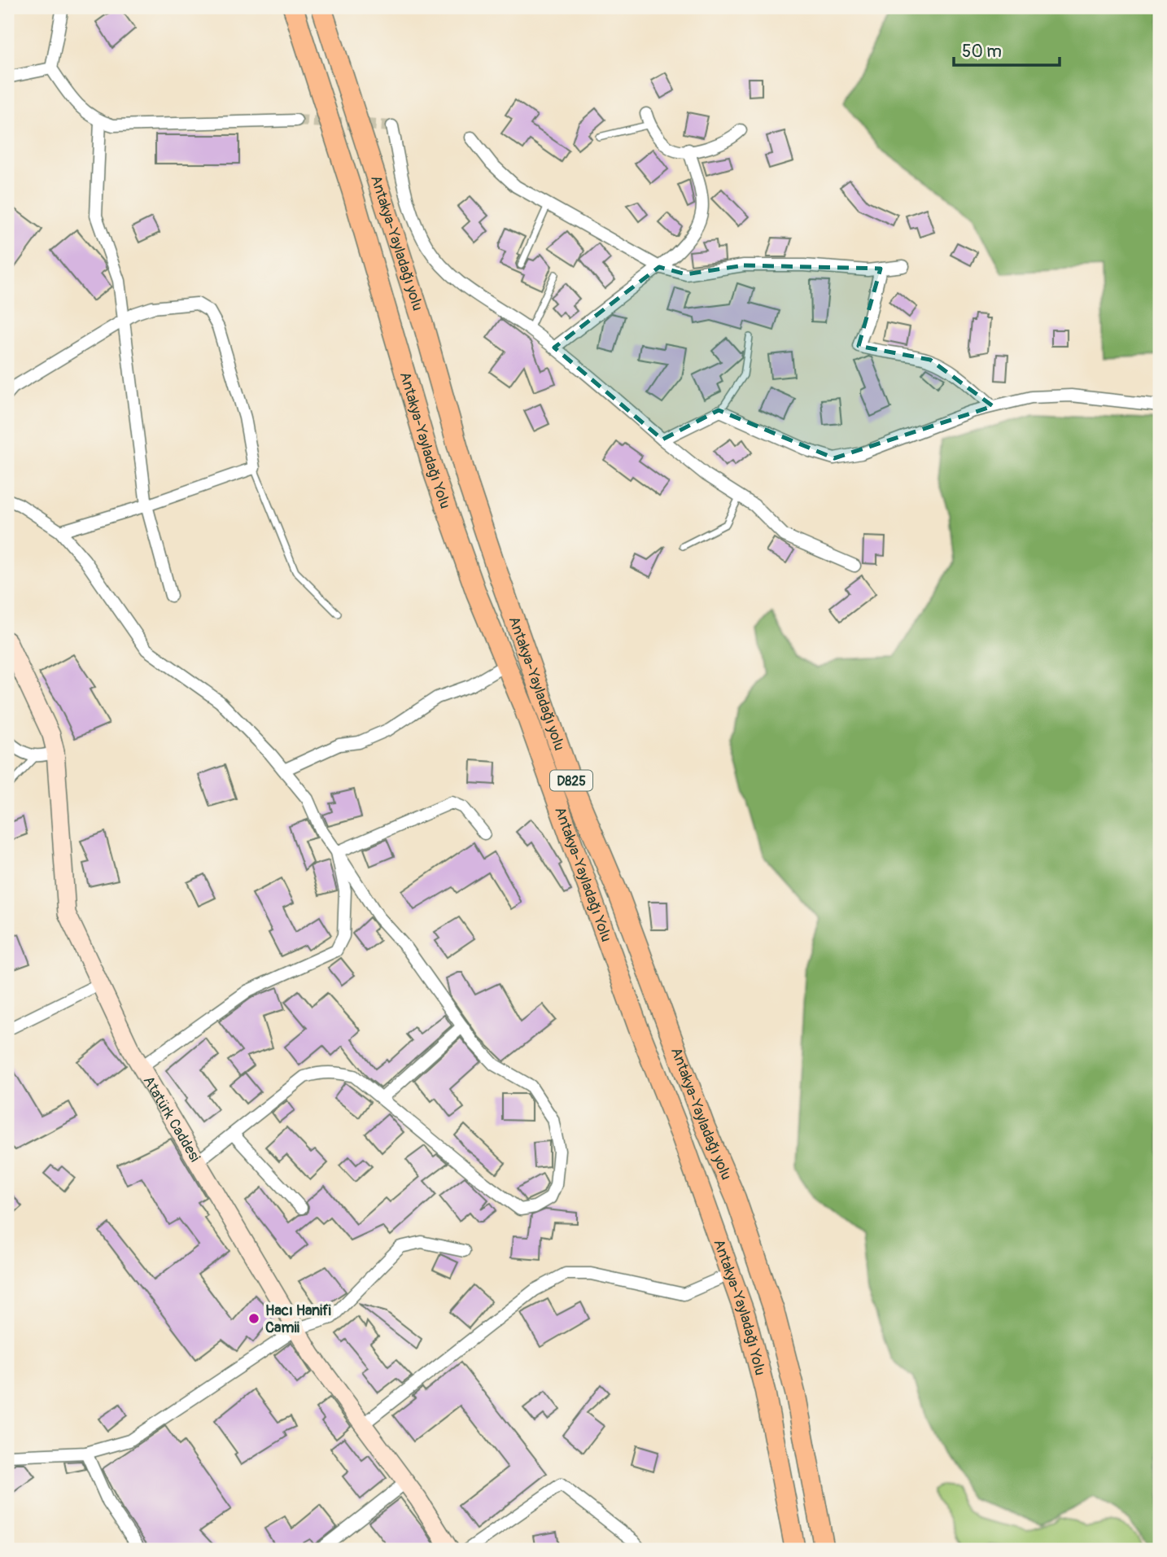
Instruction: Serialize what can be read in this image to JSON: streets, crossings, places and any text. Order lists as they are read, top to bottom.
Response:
{
  "streets": {
    "highway": ["Antakya-Yayladağı yolu", "Antakya-Yayladağı Yolu", "D825"],
    "main road": ["Atatürk Caddesi"]
  },
  "places": ["Hacı Hanifi Camii"],
  "scale_bar": "50 m"
}
